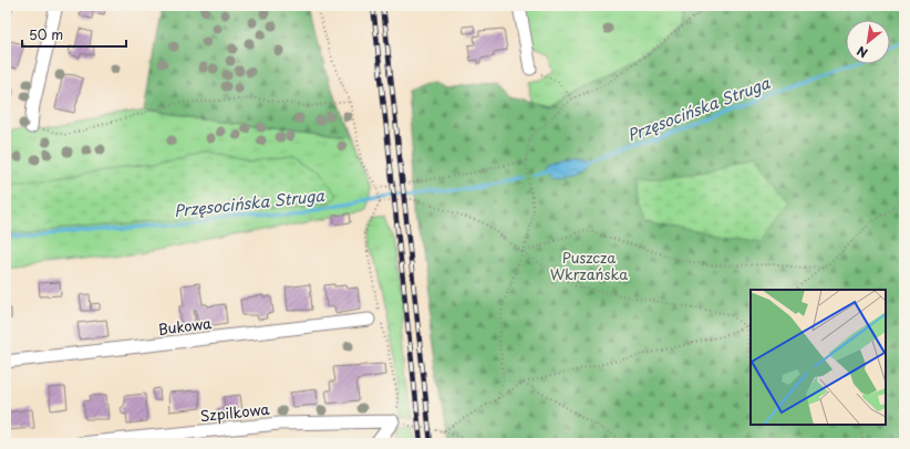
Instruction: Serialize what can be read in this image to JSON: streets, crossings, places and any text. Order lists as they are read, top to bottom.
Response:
{
  "streets": {
    "street": ["Bukowa", "Szpilkowa"]
  },
  "water": ["Przęsocińska Struga"],
  "parks": ["Puszcza Wkrzańska"],
  "scale_bar": "50 m",
  "north": "bottom left"
}
